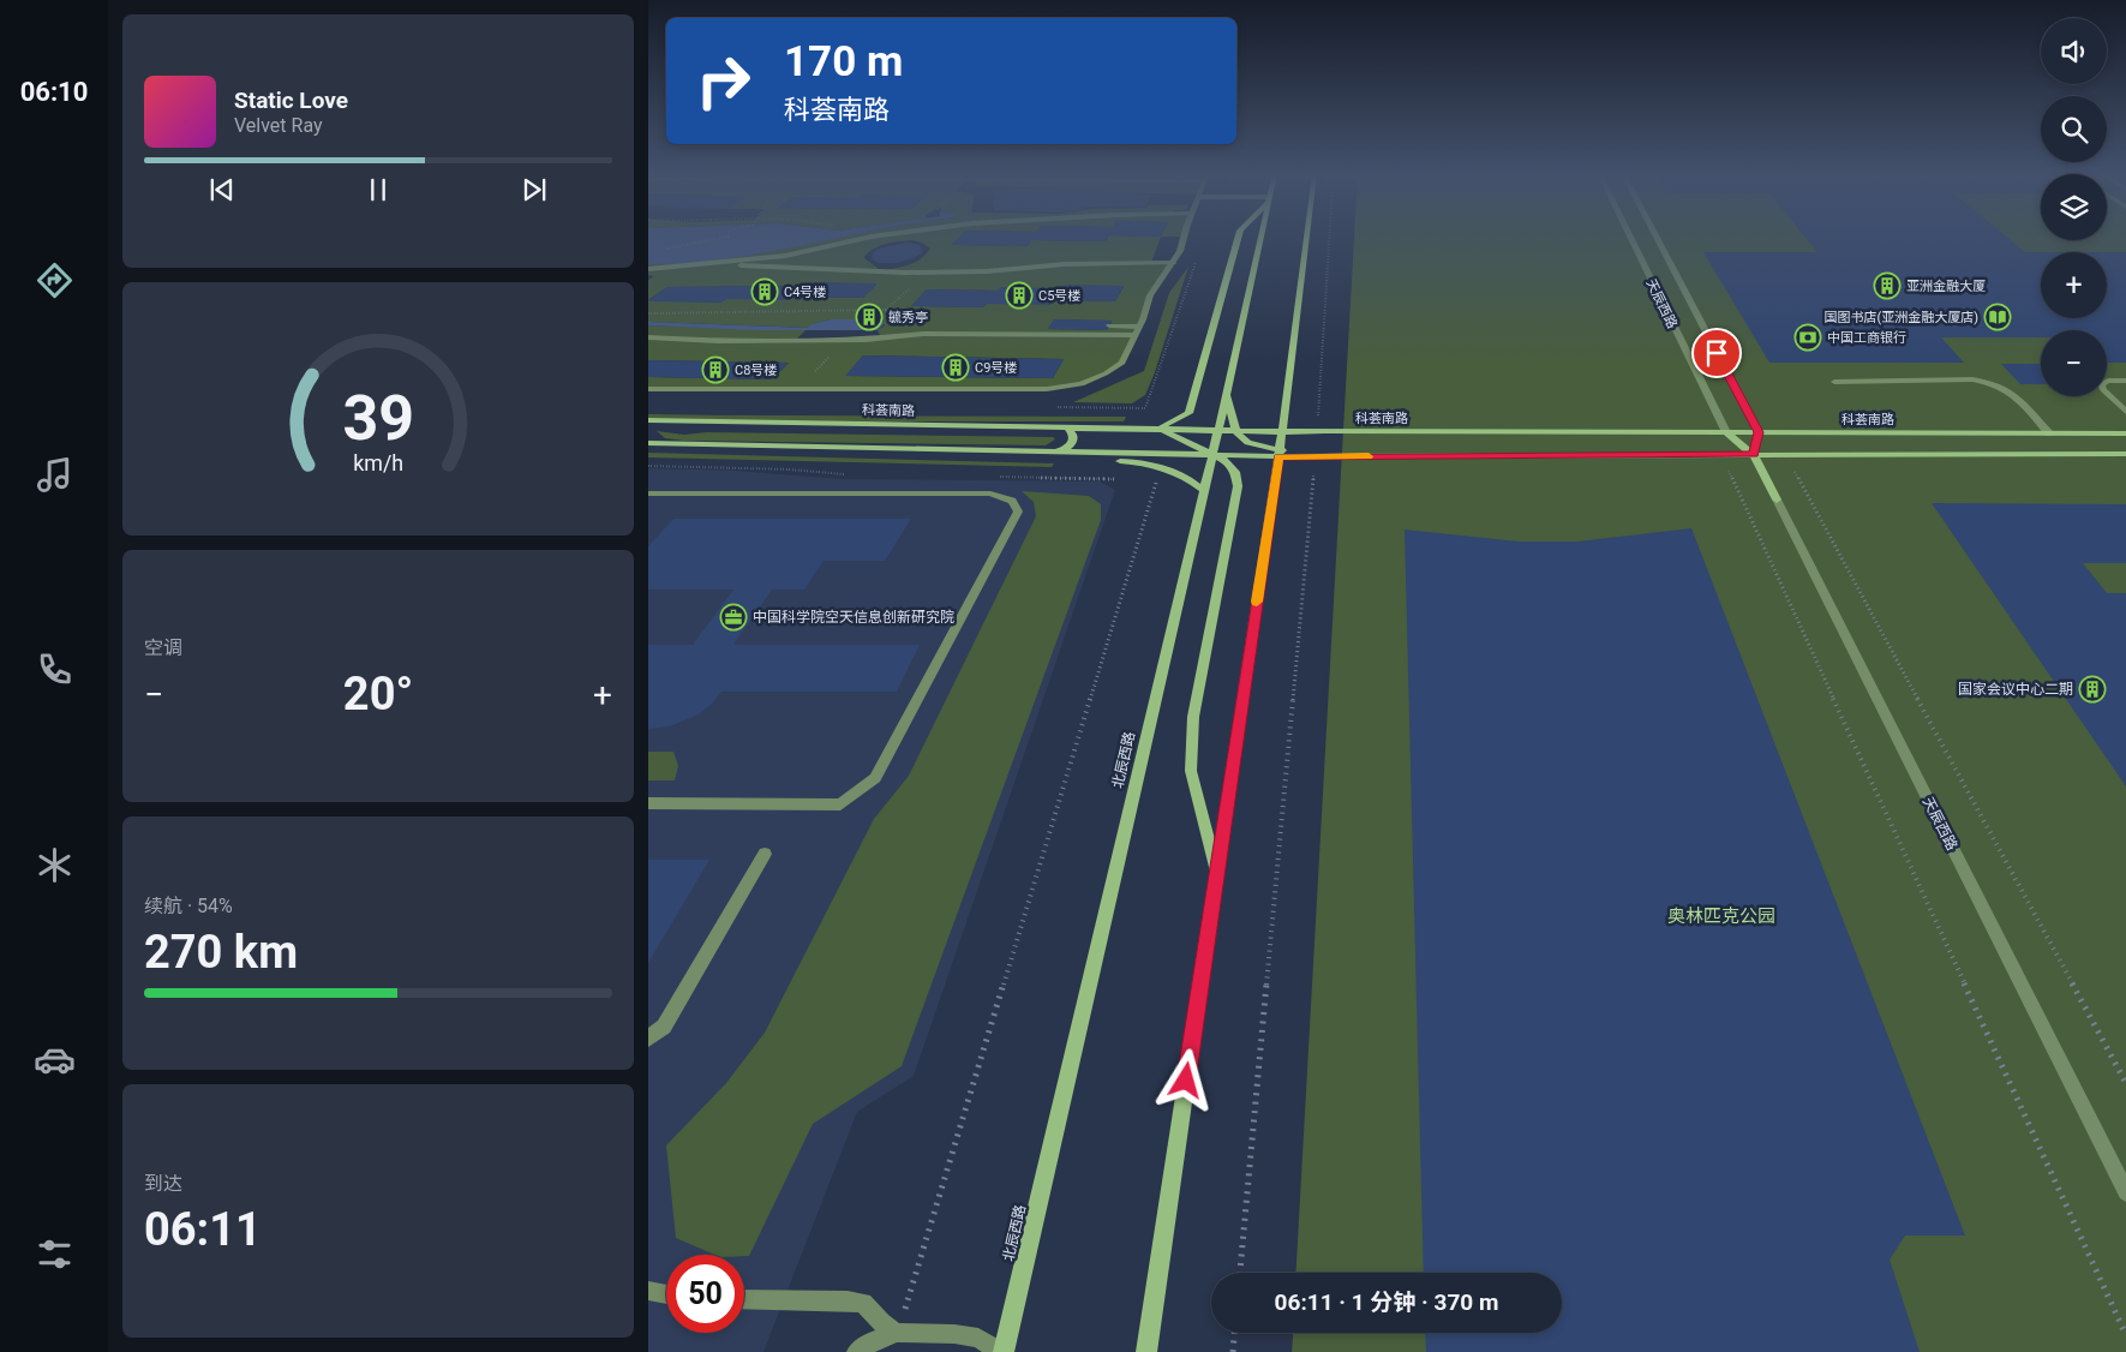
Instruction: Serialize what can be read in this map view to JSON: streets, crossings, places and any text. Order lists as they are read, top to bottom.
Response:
{
  "streets": {
    "street": ["天辰西路", "科荟南路", "北辰西路"]
  },
  "crossings": [
    ["天辰西路", "科荟南路"],
    ["科荟南路", "北辰西路"]
  ],
  "parks": ["奥林匹克公园"],
  "places": {
    "building": [
      "亚洲金融大厦",
      "C4号楼",
      "C5号楼",
      "毓秀亭",
      "C9号楼",
      "C8号楼",
      "国家会议中心二期"
    ],
    "library": ["国图书店(亚洲金融大厦店)"],
    "bank": ["中国工商银行"],
    "office": ["中国科学院空天信息创新研究院"]
  },
  "page": {
    "tabs": "06:10",
    "map_buttons": ["+", "−"],
    "turn": ["170 m", "科荟南路"],
    "song": ["Static Love", "Velvet Ray"],
    "tile": [
      "空调",
      ["续航 · 54%", "270 km"],
      ["到达", "06:11"]
    ],
    "heat": ["−", "20°", "+"],
    "limit": "50",
    "trip": "06:11 · 1 分钟 · 370 m",
    "gauge": ["39", "km/h"]
  }
}
